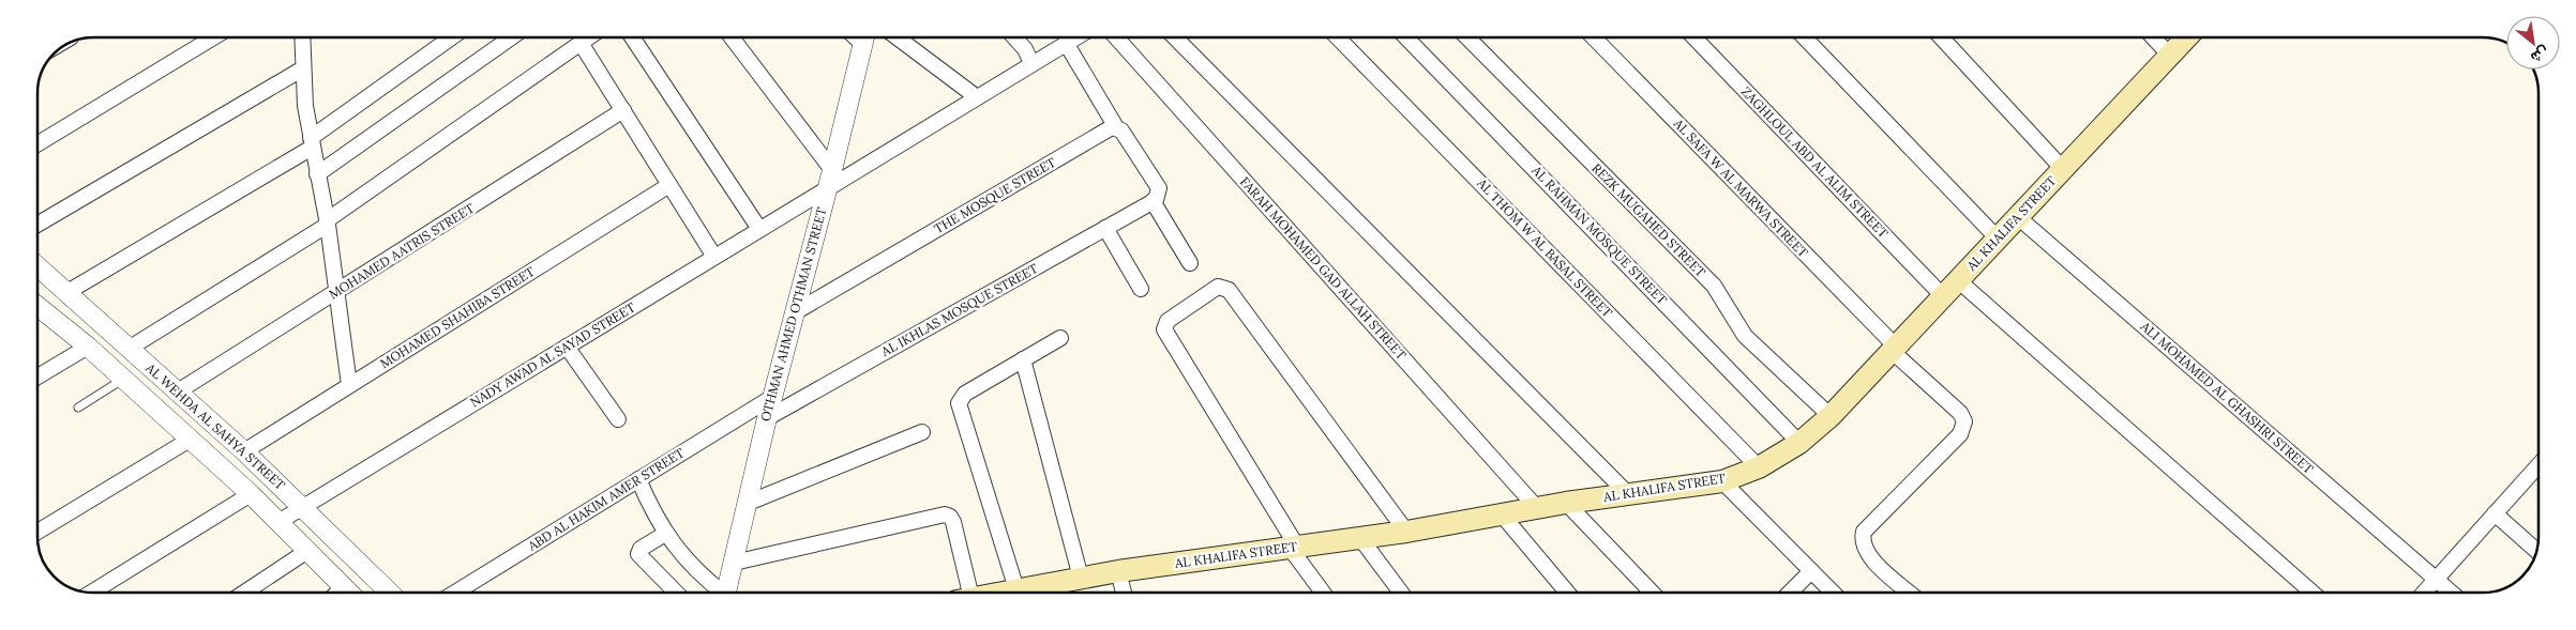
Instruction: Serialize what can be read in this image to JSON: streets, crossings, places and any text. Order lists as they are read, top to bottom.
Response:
{
  "streets": {
    "main road": ["AL KHALIFA STREET"],
    "street": [
      "ZAGHLOUL ABD AL ALIM STREET",
      "AL SAFA W AL MARWA STREET",
      "THE MOSQUE STREET",
      "REZK MUGAHED STREET",
      "AL RAHMAN MOSQUE STREET",
      "AL THOM W AL BASAL STREET",
      "MOHAMED AATRIS STREET",
      "FARAH MOHAMED GAD ALLAH STREET",
      "AL IKHLAS MOSQUE STREET",
      "OTHMAN AHMED OTHMAN STREET",
      "MOHAMED SHAHIBA STREET",
      "NADY AWAD AL SAYAD STREET",
      "ALI MOHAMED AL GHASHRI STREET",
      "AL WEHDA AL SAHYA STREET",
      "ABD AL HAKIM AMER STREET"
    ]
  },
  "crossings": [
    ["ZAGHLOUL ABD AL ALIM STREET", "AL KHALIFA STREET"],
    ["AL SAFA W AL MARWA STREET", "AL KHALIFA STREET"],
    ["THE MOSQUE STREET", "OTHMAN AHMED OTHMAN STREET"],
    ["REZK MUGAHED STREET", "AL KHALIFA STREET"],
    ["AL KHALIFA STREET", "AL RAHMAN MOSQUE STREET"],
    ["AL KHALIFA STREET", "AL THOM W AL BASAL STREET"],
    ["AL KHALIFA STREET", "FARAH MOHAMED GAD ALLAH STREET"],
    ["AL KHALIFA STREET", "ALI MOHAMED AL GHASHRI STREET"],
    ["MOHAMED AATRIS STREET", "AL WEHDA AL SAHYA STREET"],
    ["AL IKHLAS MOSQUE STREET", "OTHMAN AHMED OTHMAN STREET"],
    ["OTHMAN AHMED OTHMAN STREET", "NADY AWAD AL SAYAD STREET"],
    ["OTHMAN AHMED OTHMAN STREET", "ABD AL HAKIM AMER STREET"],
    ["MOHAMED SHAHIBA STREET", "AL WEHDA AL SAHYA STREET"],
    ["NADY AWAD AL SAYAD STREET", "AL WEHDA AL SAHYA STREET"]
  ],
  "north": "bottom right"
}
